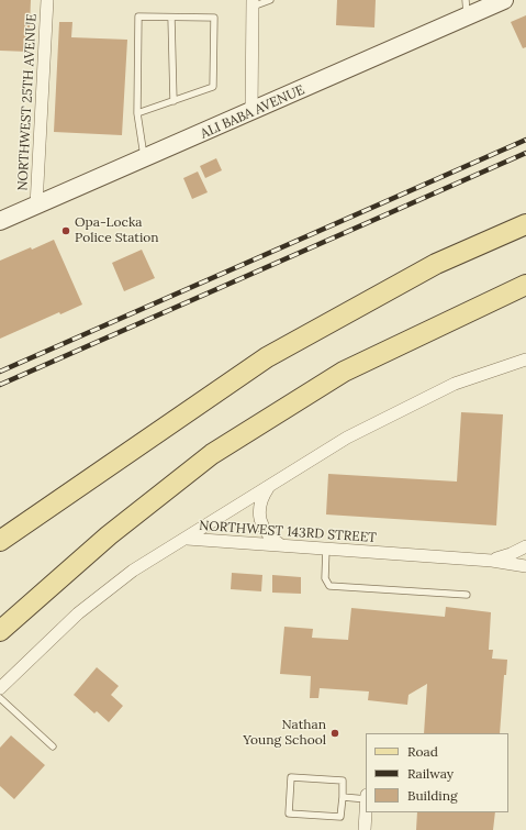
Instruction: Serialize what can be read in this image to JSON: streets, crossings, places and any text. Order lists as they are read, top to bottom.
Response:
{
  "streets": {
    "street": ["NORTHWEST 25TH AVENUE", "ALI BABA AVENUE", "NORTHWEST 143RD STREET"]
  },
  "crossings": [
    ["NORTHWEST 25TH AVENUE", "ALI BABA AVENUE"]
  ],
  "places": ["Opa-Locka Police Station", "Nathan Young School"],
  "legend": ["Road", "Railway", "Building"]
}
